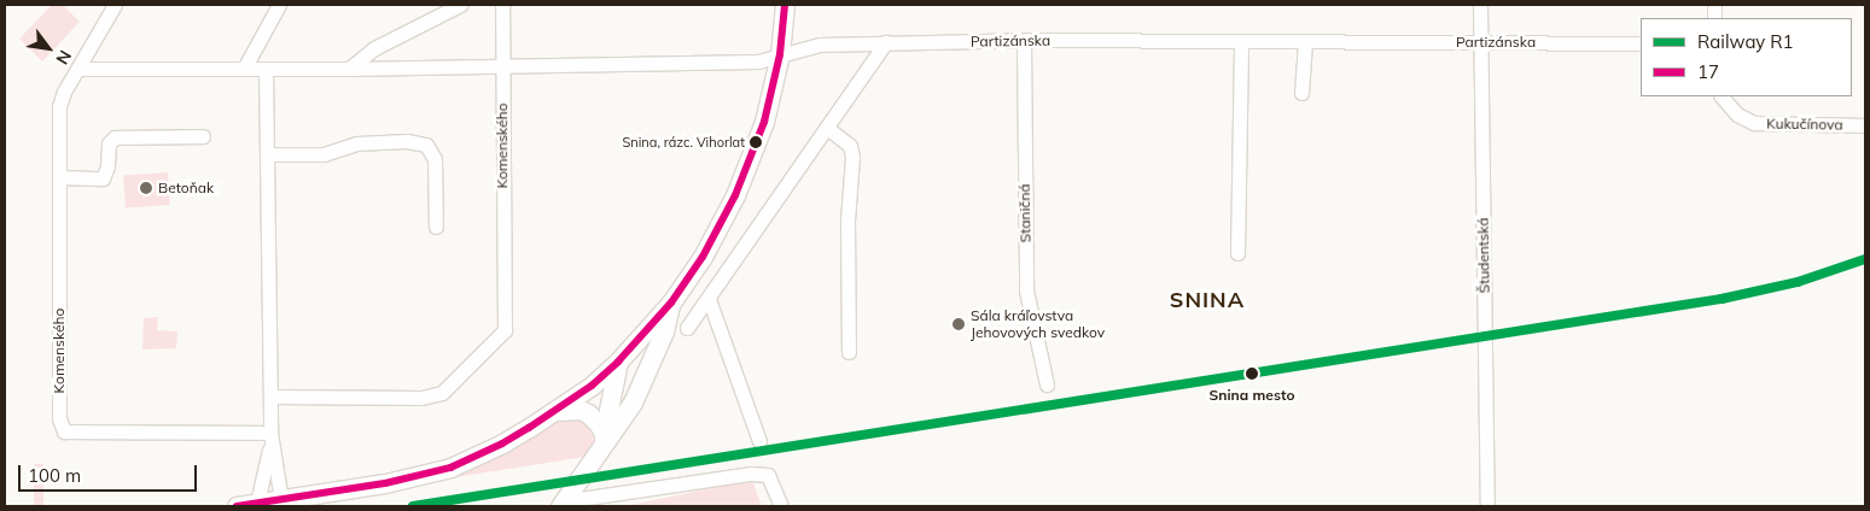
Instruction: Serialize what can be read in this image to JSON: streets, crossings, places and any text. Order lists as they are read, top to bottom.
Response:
{
  "streets": {
    "street": [
      "Partizánska",
      "Kukučínova",
      "Komenského",
      "Staničná",
      "Študentská"
    ]
  },
  "crossings": [
    ["Partizánska", "Staničná"],
    ["Partizánska", "Študentská"]
  ],
  "districts": ["SNINA"],
  "places": [
    "Snina, rázc. Vihorlat",
    "Betoňak",
    "Sála kráľovstva Jehovových svedkov",
    "Snina mesto"
  ],
  "lines": ["transit line 17", "rail line R1"],
  "legend": ["Railway R1", "17"],
  "scale_bar": "100 m",
  "north": "bottom right"
}
